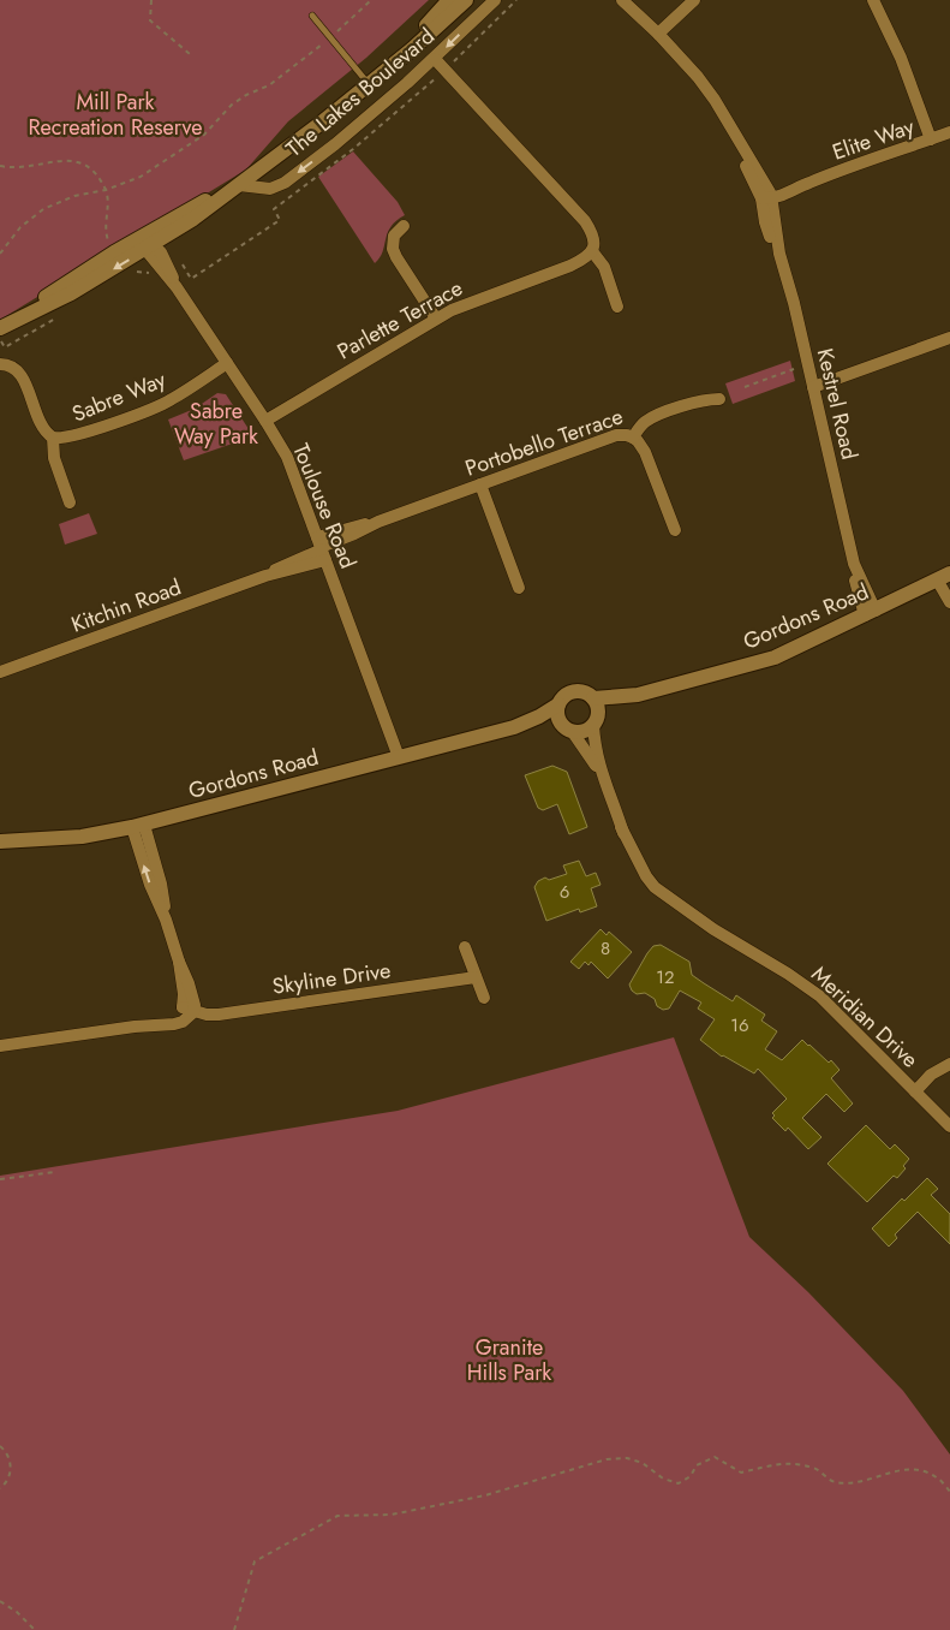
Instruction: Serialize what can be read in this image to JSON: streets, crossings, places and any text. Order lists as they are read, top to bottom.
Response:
{
  "streets": {
    "street": [
      "The Lakes Boulevard",
      "Elite Way",
      "Parlette Terrace",
      "Sabre Way",
      "Kestrel Road",
      "Portobello Terrace",
      "Toulouse Road",
      "Kitchin Road",
      "Gordons Road",
      "Skyline Drive",
      "Meridian Drive"
    ]
  },
  "crossings": [
    ["The Lakes Boulevard", "Toulouse Road"],
    ["Elite Way", "Kestrel Road"],
    ["Parlette Terrace", "Toulouse Road"],
    ["Sabre Way", "Toulouse Road"],
    ["Kestrel Road", "Gordons Road"],
    ["Portobello Terrace", "Toulouse Road"],
    ["Portobello Terrace", "Kitchin Road"],
    ["Toulouse Road", "Kitchin Road"],
    ["Toulouse Road", "Gordons Road"],
    ["Gordons Road", "Meridian Drive"]
  ],
  "parks": ["Mill Park Recreation Reserve", "Sabre Way Park", "Granite Hills Park"],
  "house_numbers": [
    "6",
    "8",
    "12",
    "16"
  ]
}
